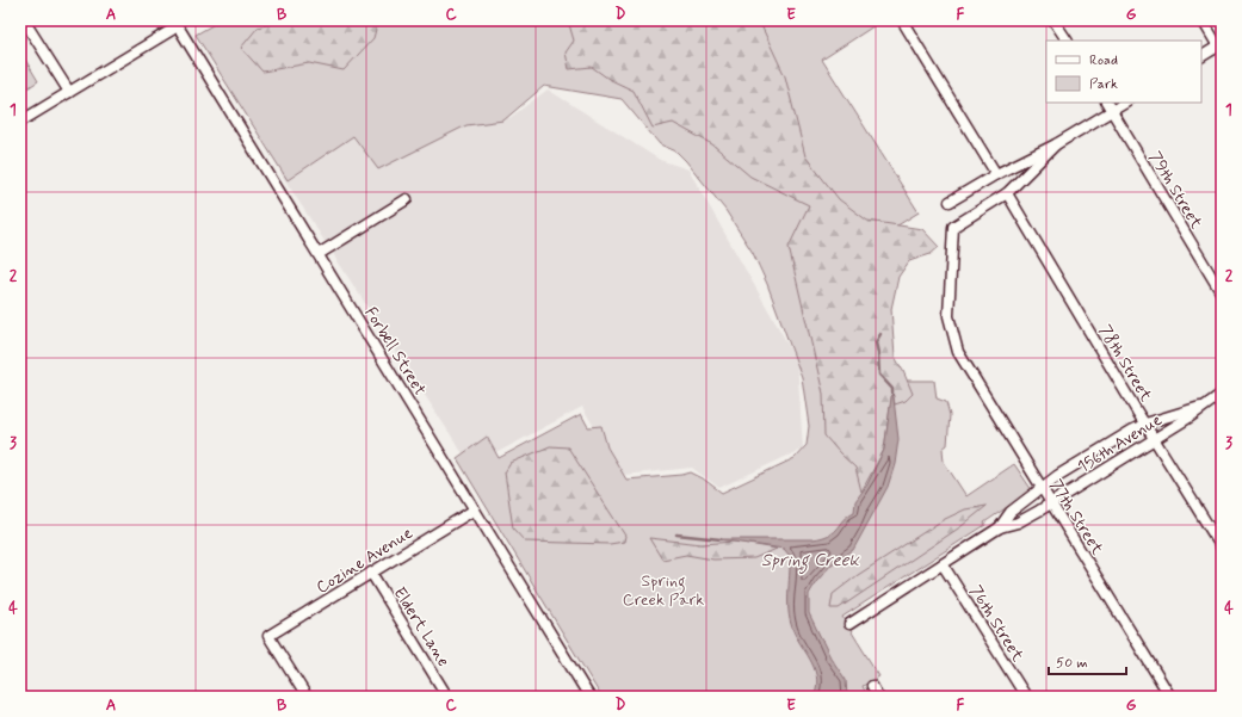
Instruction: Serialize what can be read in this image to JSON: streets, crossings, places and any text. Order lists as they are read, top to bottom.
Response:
{
  "streets": {
    "street": [
      "79th Street",
      "Forbell Street",
      "78th Street",
      "156th Avenue",
      "77th Street",
      "Cozine Avenue",
      "76th Street",
      "Eldert Lane"
    ]
  },
  "crossings": [
    ["Forbell Street", "Cozine Avenue"],
    ["78th Street", "156th Avenue"],
    ["78th Street", "77th Street"],
    ["156th Avenue", "77th Street"],
    ["156th Avenue", "76th Street"],
    ["Cozine Avenue", "Eldert Lane"]
  ],
  "water": ["Spring Creek"],
  "parks": ["Spring Creek Park"],
  "legend": ["Road", "Park"],
  "scale_bar": "50 m",
  "grid": {
    "columns": [
      "A",
      "B",
      "C",
      "D",
      "E",
      "F",
      "G"
    ],
    "rows": [
      "1",
      "2",
      "3",
      "4"
    ]
  }
}
